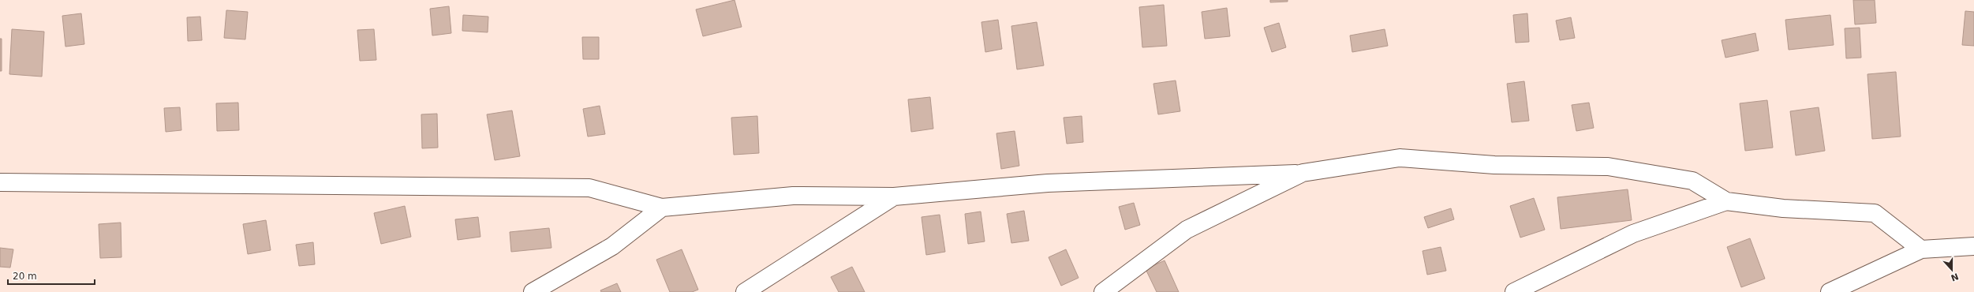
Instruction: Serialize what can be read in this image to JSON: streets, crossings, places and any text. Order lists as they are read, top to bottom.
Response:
{
  "scale_bar": "20 m",
  "north": "bottom"
}
